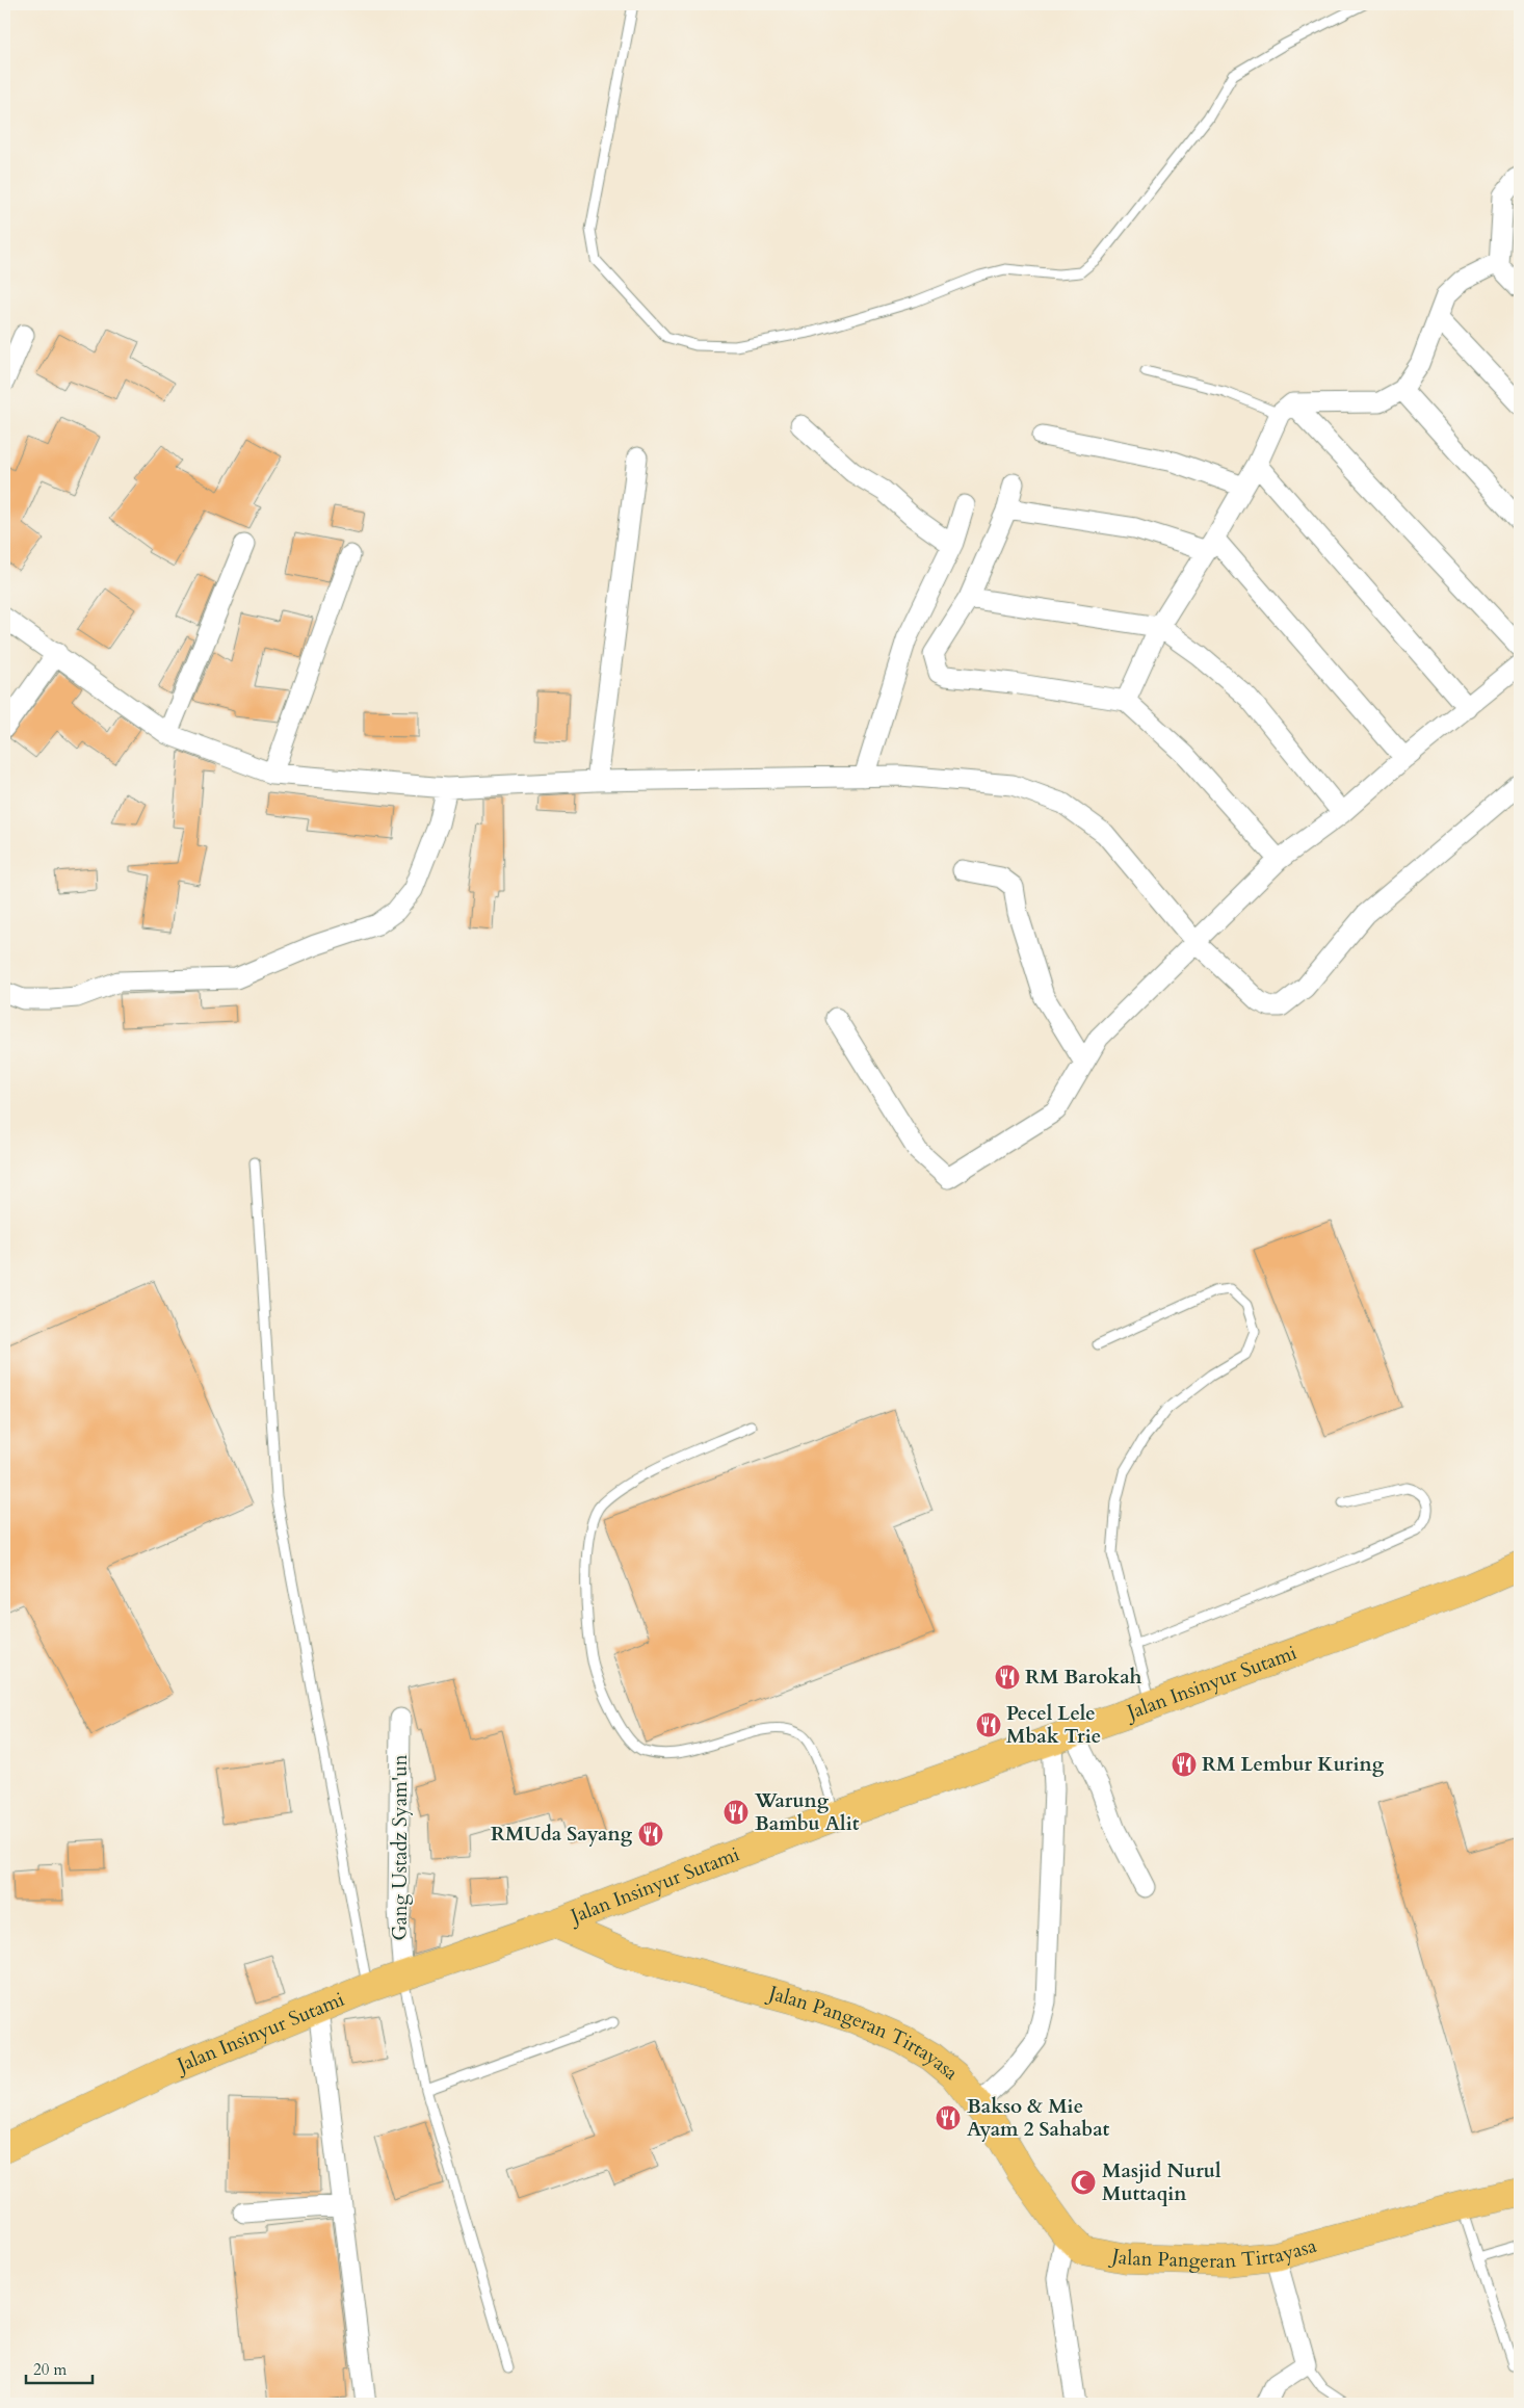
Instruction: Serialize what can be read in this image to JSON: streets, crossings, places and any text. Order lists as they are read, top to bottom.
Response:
{
  "streets": {
    "main road": ["Jalan Insinyur Sutami", "Jalan Pangeran Tirtayasa"],
    "street": ["Gang Ustadz Syam'un"]
  },
  "crossings": [
    ["Jalan Insinyur Sutami", "Gang Ustadz Syam'un"],
    ["Jalan Insinyur Sutami", "Jalan Pangeran Tirtayasa"]
  ],
  "places": {
    "restaurant": [
      "RM Barokah",
      "Pecel Lele Mbak Trie",
      "RM Lembur Kuring",
      "Warung Bambu Alit",
      "RMUda Sayang",
      "Bakso & Mie Ayam 2 Sahabat"
    ],
    "mosque": ["Masjid Nurul Muttaqin"]
  },
  "scale_bar": "20 m"
}
